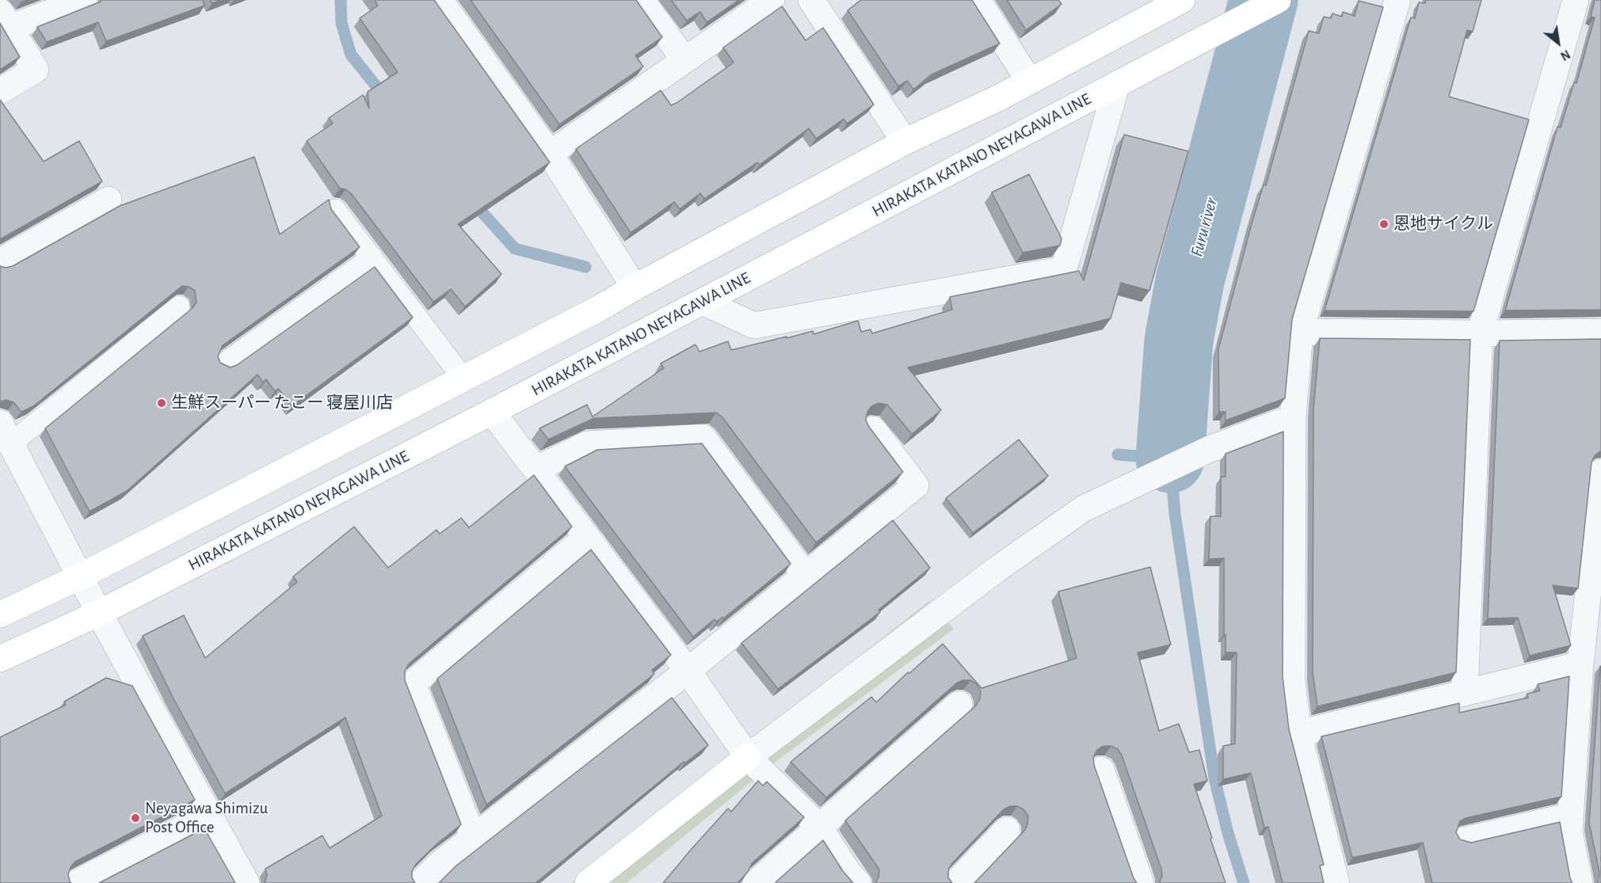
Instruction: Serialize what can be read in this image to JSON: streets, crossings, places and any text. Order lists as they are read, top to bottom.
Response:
{
  "streets": {
    "main road": ["HIRAKATA KATANO NEYAGAWA LINE"]
  },
  "water": ["Furu river"],
  "places": ["恩地サイクル", "生鮮スーパー たこー 寝屋川店", "Neyagawa Shimizu Post Office"],
  "north": "bottom right"
}
